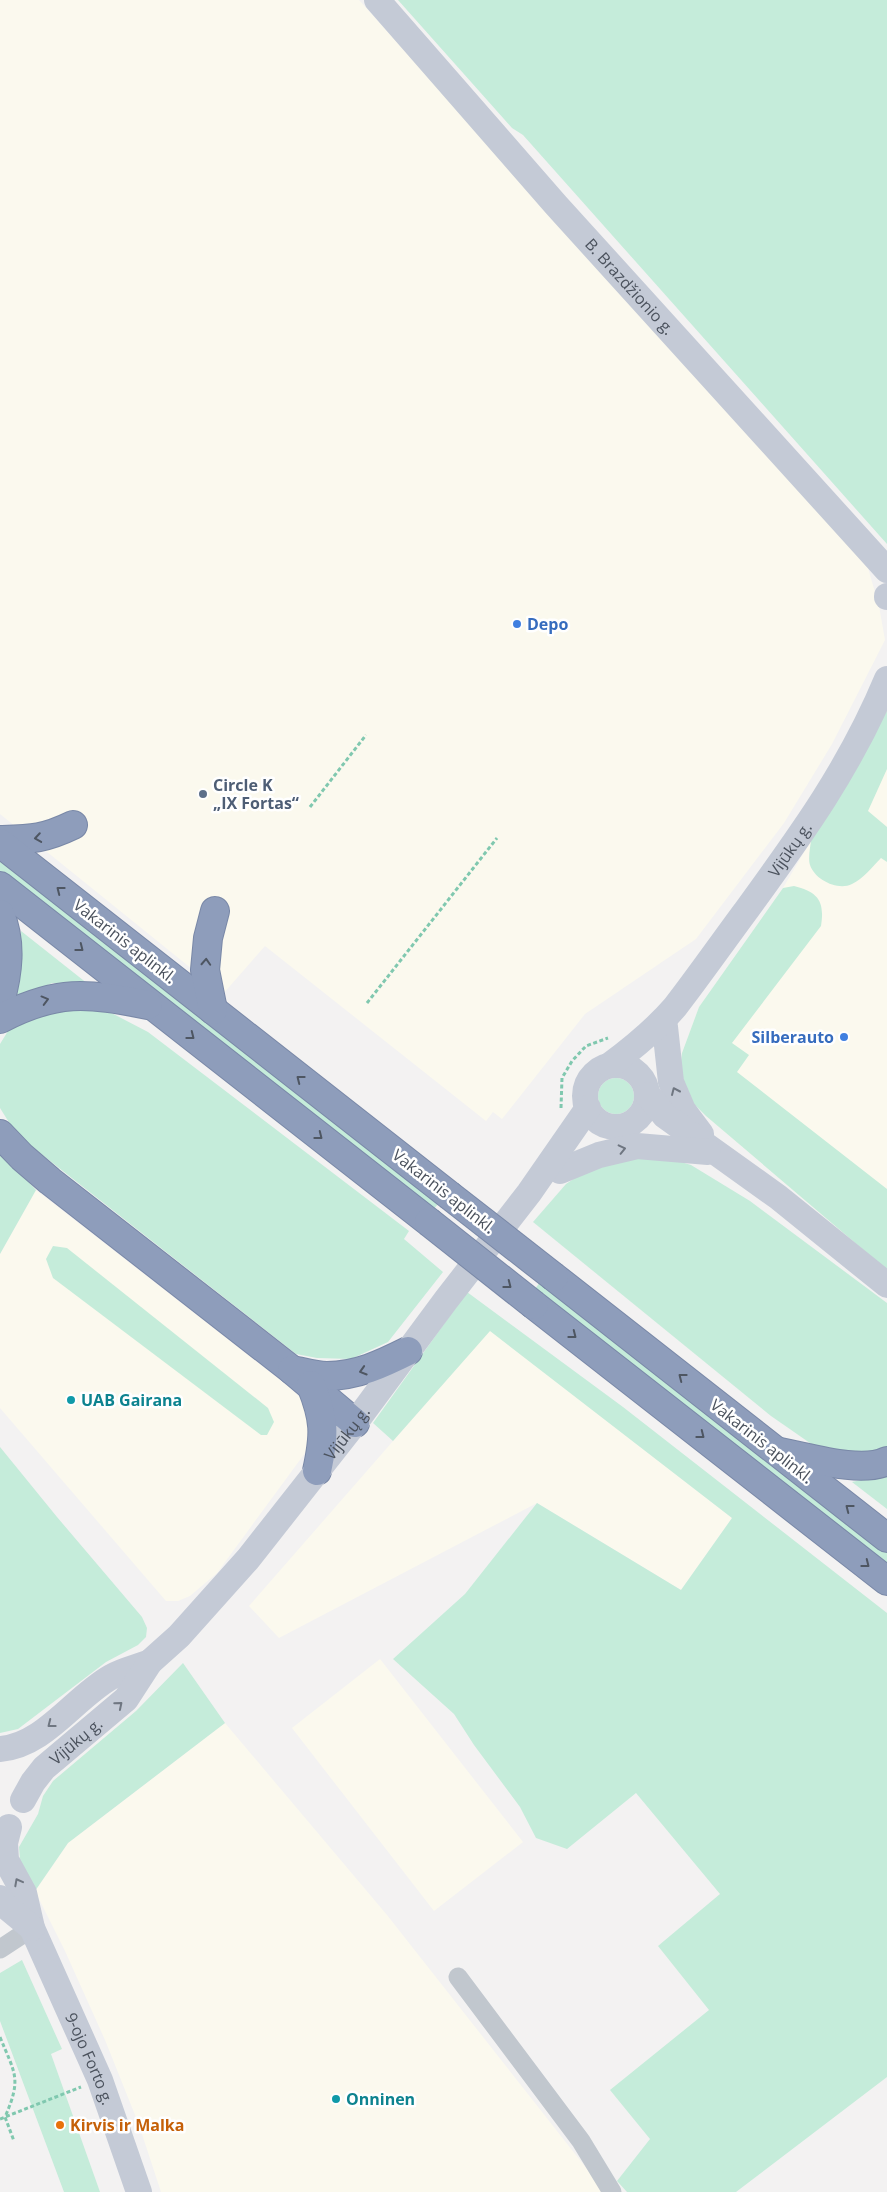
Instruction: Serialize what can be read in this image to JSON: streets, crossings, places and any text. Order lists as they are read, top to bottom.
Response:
{
  "streets": {
    "highway": ["Vakarinis aplinkl."],
    "main road": ["B. Brazdžionio g.", "Vijūkų g.", "9-ojo Forto g."]
  },
  "crossings": [
    ["Vijūkų g.", "9-ojo Forto g."]
  ],
  "places": [
    "Depo",
    "Circle K „IX Fortas“",
    "Silberauto",
    "UAB Gairana",
    "Onninen",
    "Kirvis ir Malka"
  ]
}
